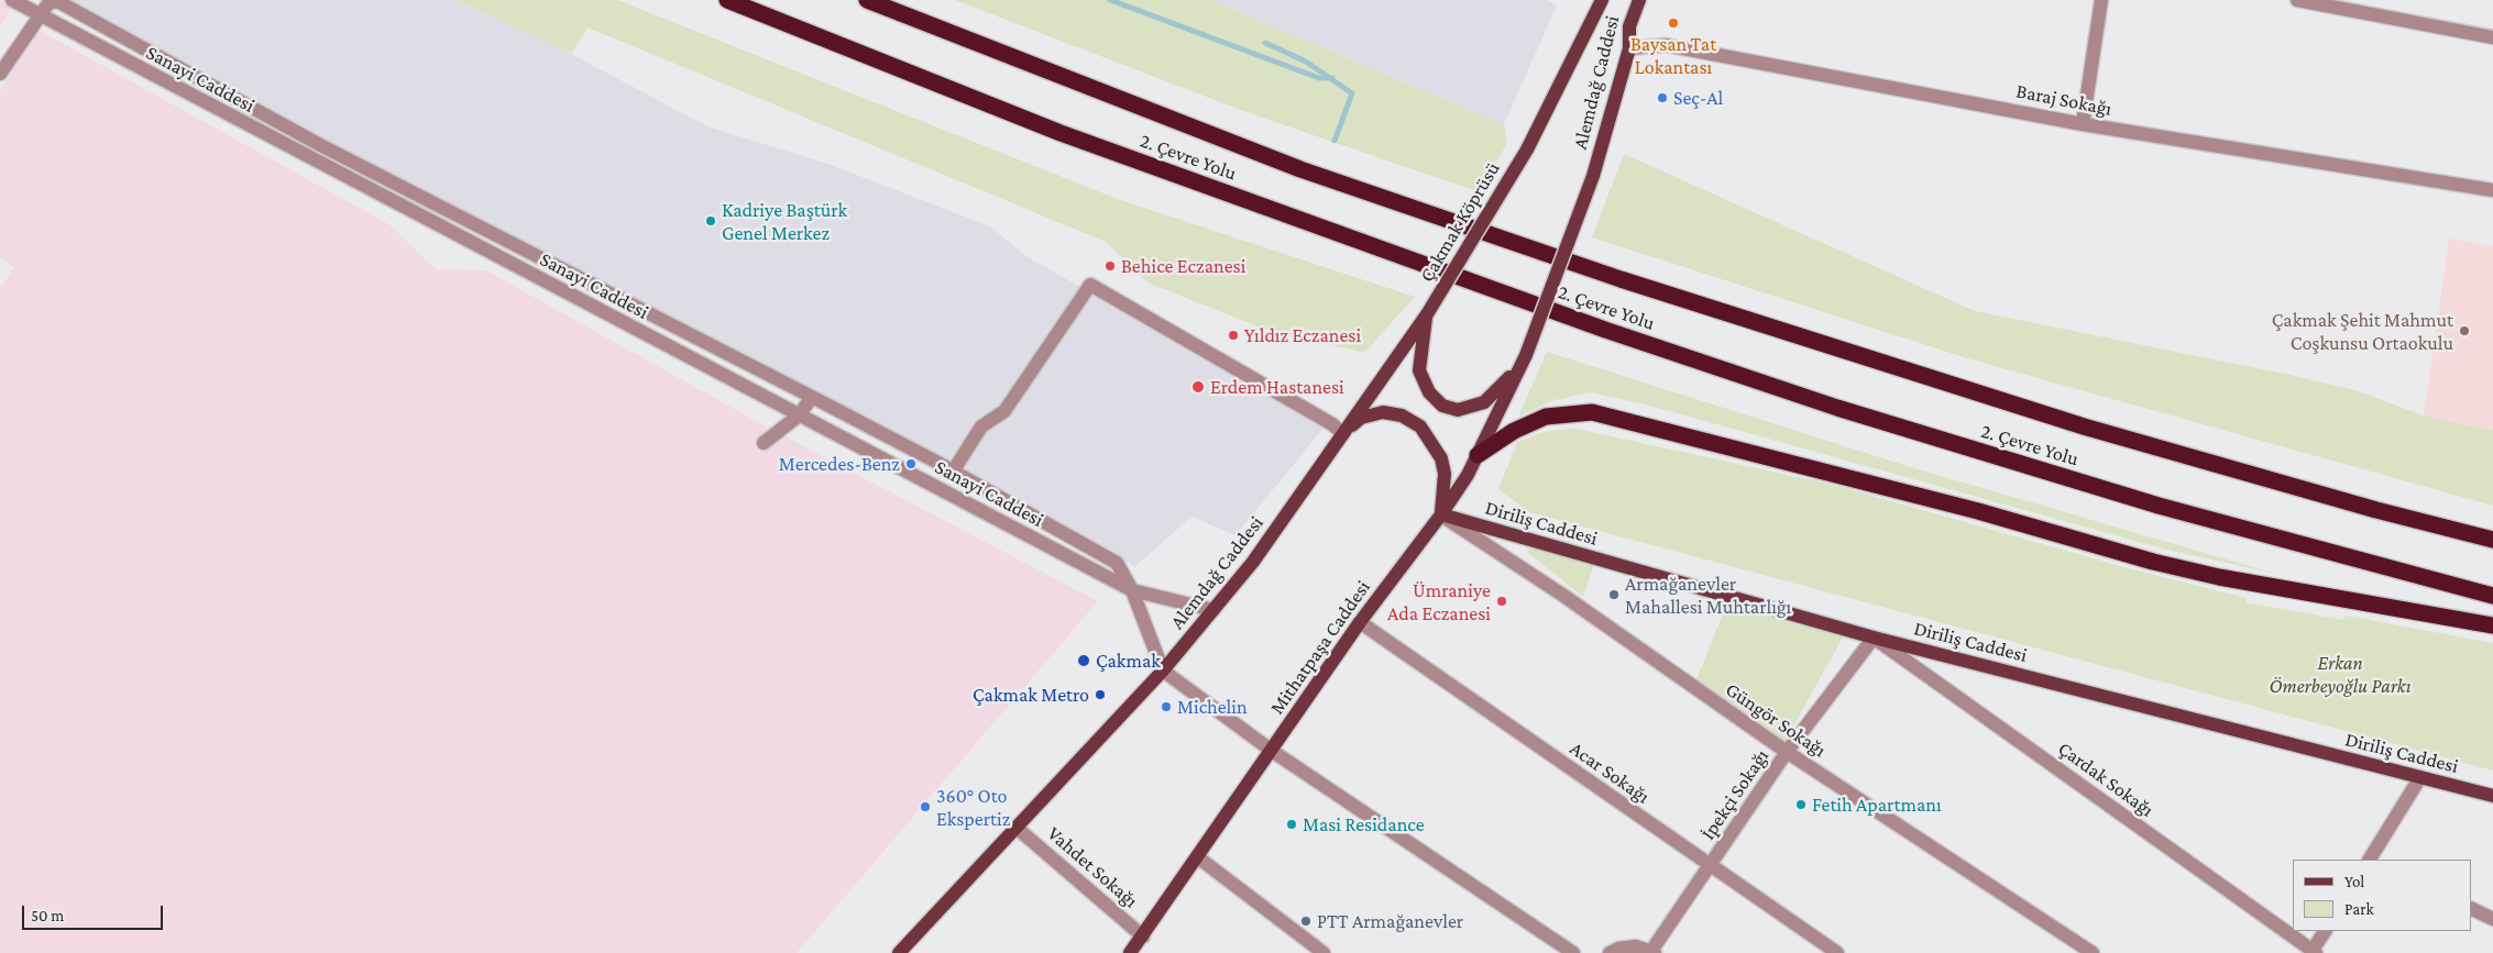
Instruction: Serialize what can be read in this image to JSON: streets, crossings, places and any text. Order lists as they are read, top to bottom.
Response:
{
  "streets": {
    "highway": ["2. Çevre Yolu"],
    "main road": [
      "Alemdağ Caddesi",
      "Çakmak Köprüsü",
      "Diriliş Caddesi",
      "Mithatpaşa Caddesi"
    ],
    "street": [
      "Sanayi Caddesi",
      "Baraj Sokağı",
      "Güngör Sokağı",
      "Acar Sokağı",
      "Çardak Sokağı",
      "İpekçi Sokağı",
      "Vahdet Sokağı"
    ]
  },
  "crossings": [
    ["Sanayi Caddesi", "Alemdağ Caddesi"],
    ["Alemdağ Caddesi", "Baraj Sokağı"],
    ["Alemdağ Caddesi", "Çakmak Köprüsü"],
    ["Alemdağ Caddesi", "Mithatpaşa Caddesi"],
    ["Alemdağ Caddesi", "Vahdet Sokağı"],
    ["Diriliş Caddesi", "Mithatpaşa Caddesi"],
    ["Diriliş Caddesi", "Güngör Sokağı"],
    ["Diriliş Caddesi", "Çardak Sokağı"],
    ["Diriliş Caddesi", "İpekçi Sokağı"],
    ["Mithatpaşa Caddesi", "Güngör Sokağı"],
    ["Mithatpaşa Caddesi", "Acar Sokağı"],
    ["Mithatpaşa Caddesi", "Vahdet Sokağı"],
    ["Güngör Sokağı", "İpekçi Sokağı"],
    ["Acar Sokağı", "İpekçi Sokağı"],
    ["Çardak Sokağı", "İpekçi Sokağı"]
  ],
  "parks": ["Erkan Ömerbeyoğlu Parkı"],
  "places": [
    "Baysan Tat Lokantası",
    "Seç-Al",
    "Kadriye Baştürk Genel Merkez",
    "Behice Eczanesi",
    "Çakmak Şehit Mahmut Coşkunsu Ortaokulu",
    "Yıldız Eczanesi",
    "Erdem Hastanesi",
    "Mercedes-Benz",
    "Armağanevler Mahallesi Muhtarlığı",
    "Ümraniye Ada Eczanesi",
    "Çakmak",
    "Çakmak Metro",
    "Michelin",
    "Fetih Apartmanı",
    "360° Oto Ekspertiz",
    "Masi Residance",
    "PTT Armağanevler"
  ],
  "legend": ["Yol", "Park"],
  "scale_bar": "50 m"
}
